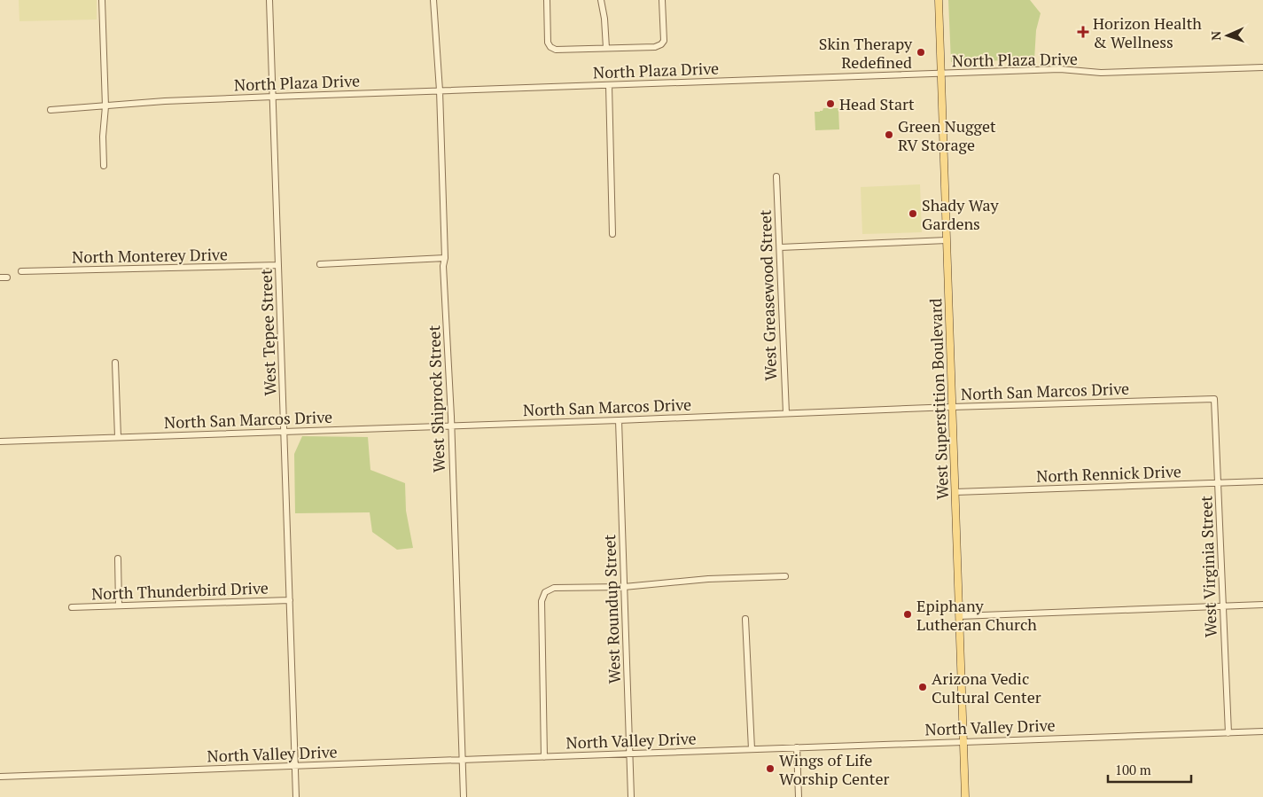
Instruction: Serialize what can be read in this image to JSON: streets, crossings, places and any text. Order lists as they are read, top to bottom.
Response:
{
  "streets": {
    "main road": ["West Superstition Boulevard"],
    "street": [
      "North Plaza Drive",
      "North Monterey Drive",
      "West Greasewood Street",
      "West Tepee Street",
      "North San Marcos Drive",
      "West Shiprock Street",
      "North Rennick Drive",
      "West Virginia Street",
      "North Thunderbird Drive",
      "West Roundup Street",
      "North Valley Drive"
    ]
  },
  "crossings": [
    ["North Plaza Drive", "West Tepee Street"],
    ["North Plaza Drive", "West Shiprock Street"],
    ["North Plaza Drive", "West Superstition Boulevard"],
    ["North Monterey Drive", "West Tepee Street"],
    ["West Greasewood Street", "North San Marcos Drive"],
    ["West Tepee Street", "North San Marcos Drive"],
    ["West Tepee Street", "North Thunderbird Drive"],
    ["West Tepee Street", "North Valley Drive"],
    ["North San Marcos Drive", "West Shiprock Street"],
    ["North San Marcos Drive", "West Superstition Boulevard"],
    ["North San Marcos Drive", "West Virginia Street"],
    ["North San Marcos Drive", "West Roundup Street"],
    ["West Shiprock Street", "North Valley Drive"],
    ["West Superstition Boulevard", "North Rennick Drive"],
    ["West Superstition Boulevard", "North Valley Drive"],
    ["North Rennick Drive", "West Virginia Street"],
    ["West Virginia Street", "North Valley Drive"],
    ["West Roundup Street", "North Valley Drive"]
  ],
  "places": {
    "health": ["Horizon Health & Wellness"],
    "other": [
      "Skin Therapy Redefined",
      "Head Start",
      "Green Nugget RV Storage",
      "Shady Way Gardens",
      "Epiphany Lutheran Church",
      "Arizona Vedic Cultural Center",
      "Wings of Life Worship Center"
    ]
  },
  "scale_bar": "100 m",
  "north": "left"
}
